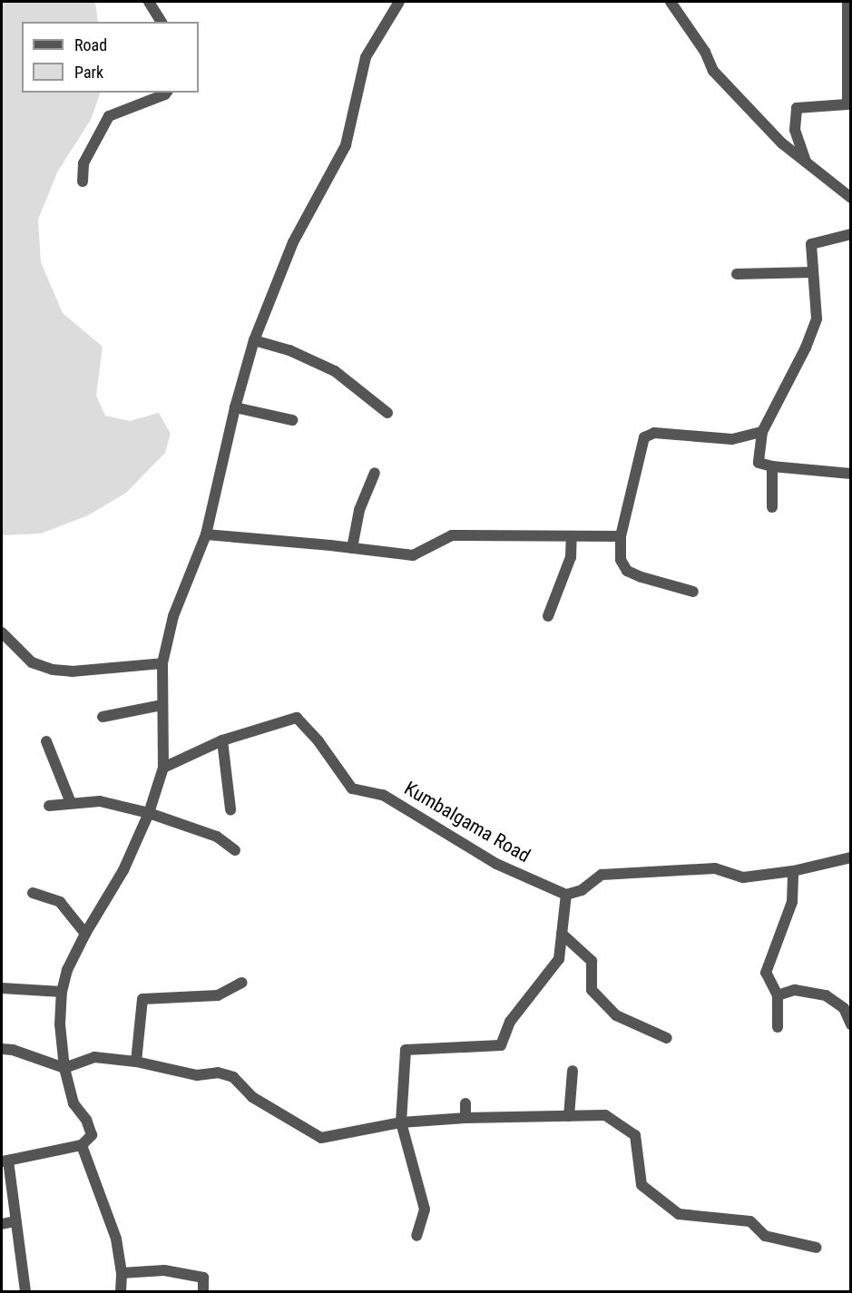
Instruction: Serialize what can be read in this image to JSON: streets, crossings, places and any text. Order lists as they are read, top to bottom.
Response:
{
  "streets": {
    "street": ["Kumbalgama Road"]
  },
  "legend": ["Road", "Park"]
}
